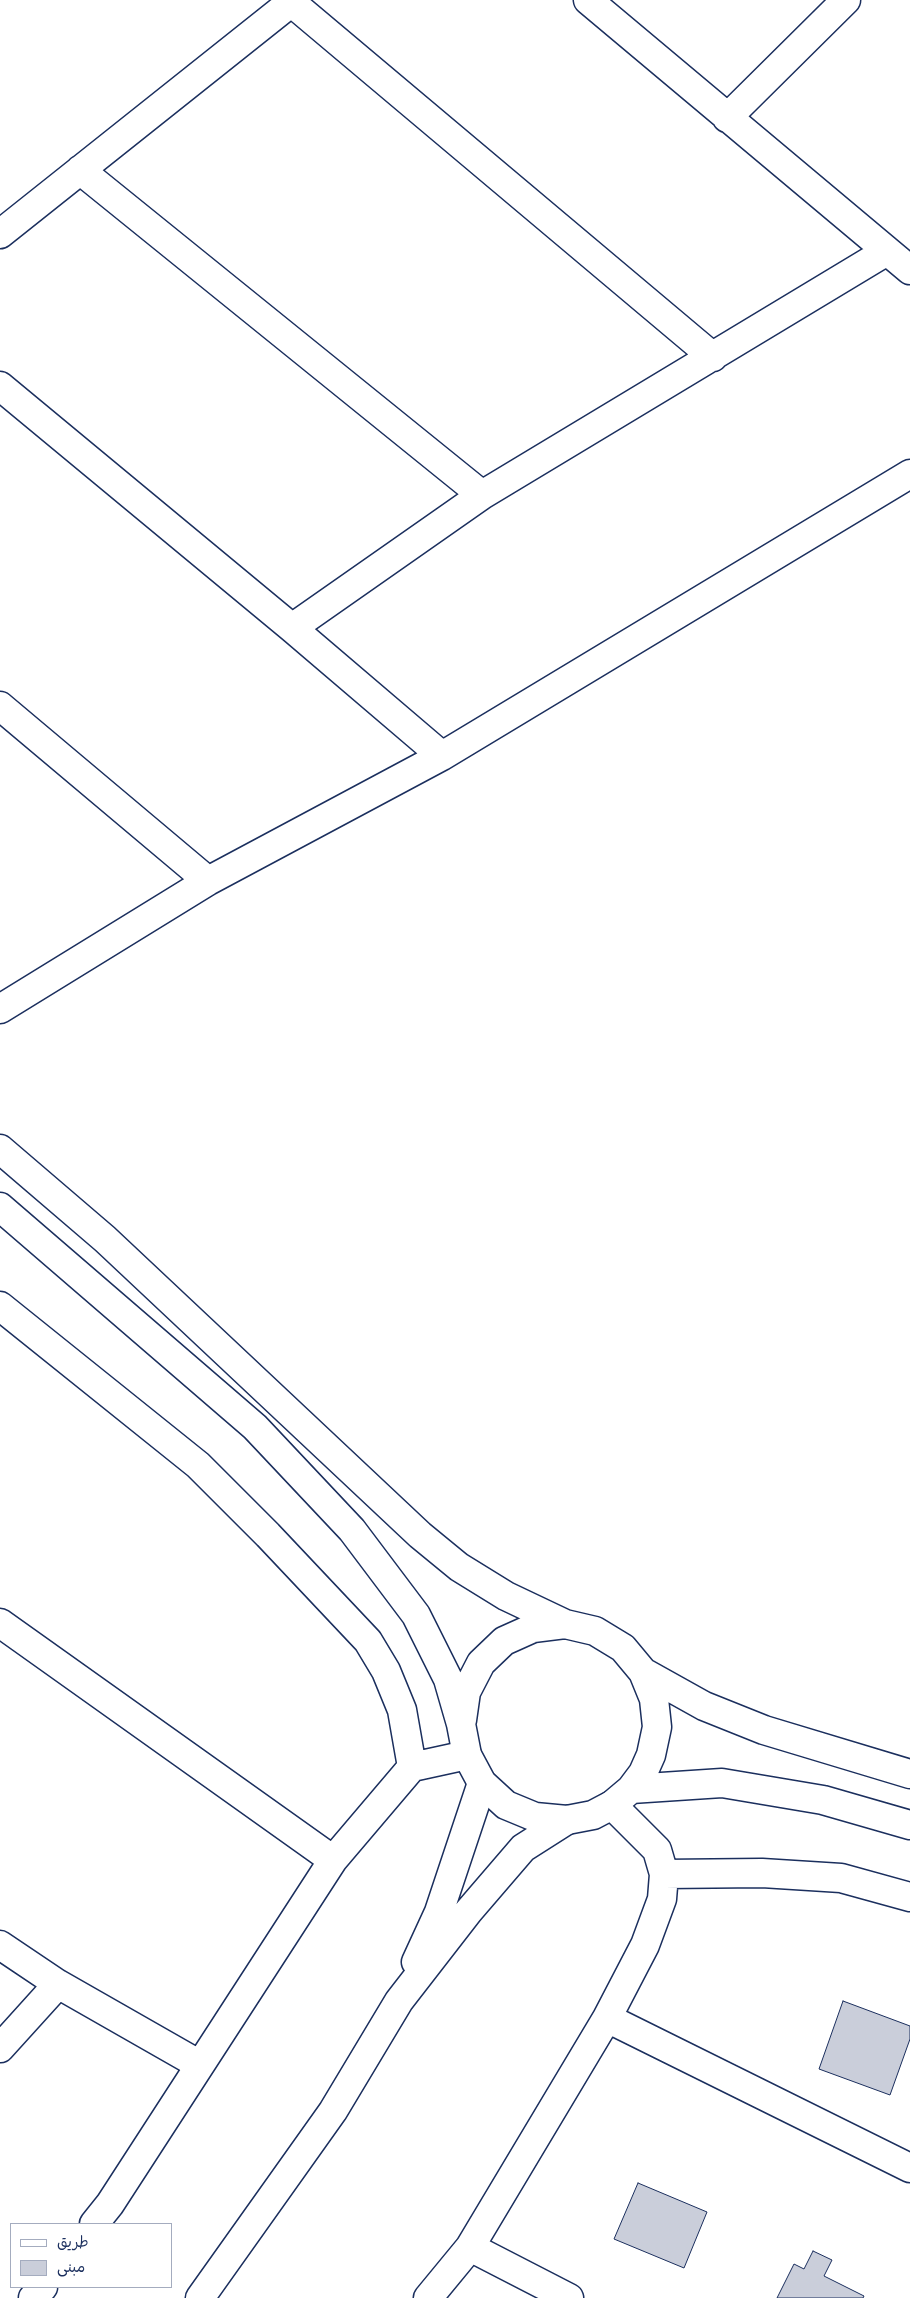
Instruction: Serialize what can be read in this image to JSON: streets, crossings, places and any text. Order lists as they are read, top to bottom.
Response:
{
  "legend": ["طريق", "مبنى"]
}
